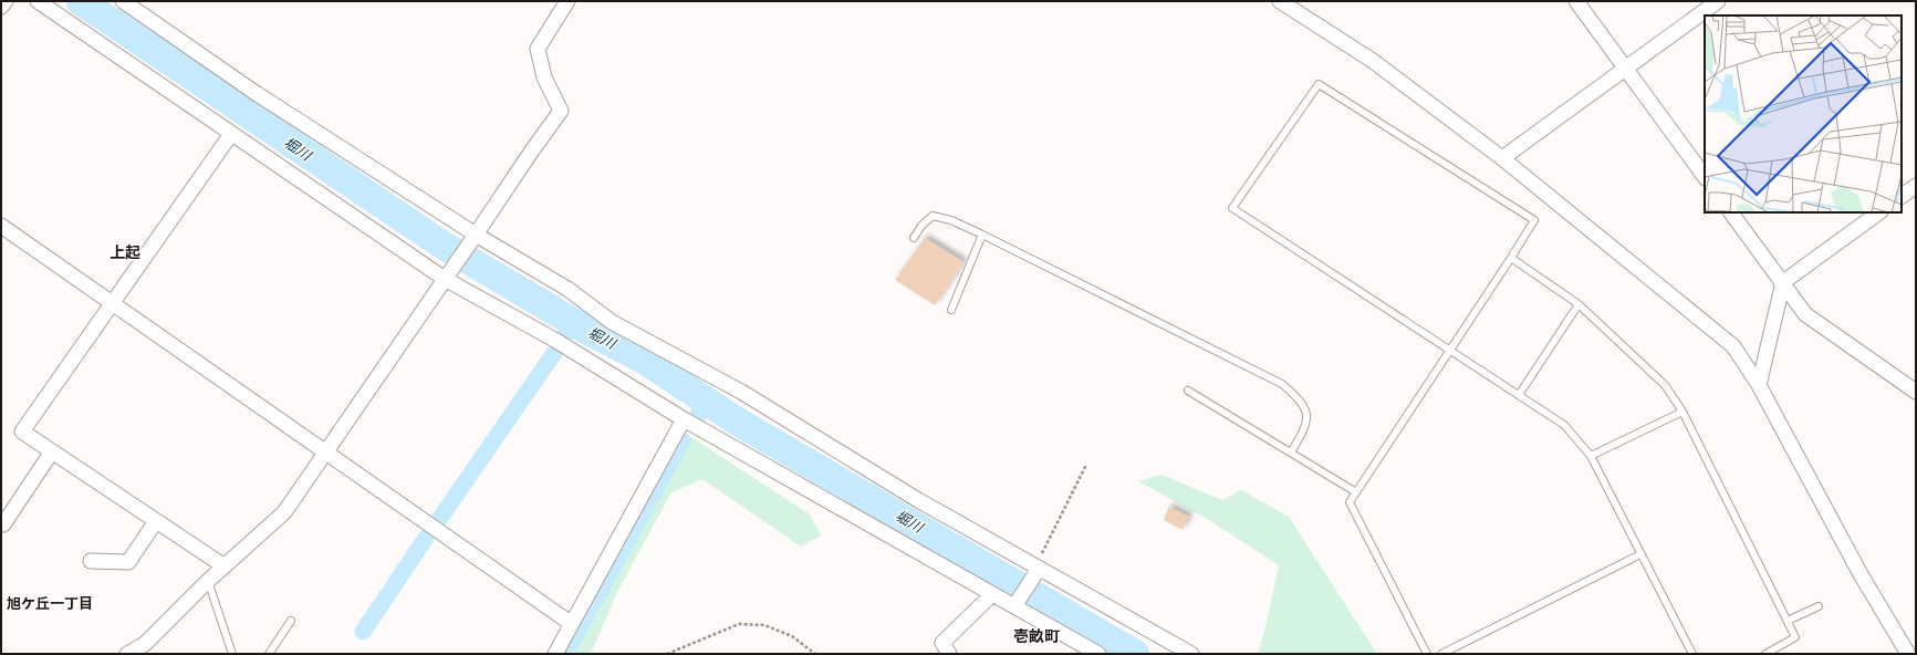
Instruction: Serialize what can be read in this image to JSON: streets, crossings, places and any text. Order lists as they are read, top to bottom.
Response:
{
  "districts": ["上起", "旭ケ丘一丁目", "壱畝町"],
  "water": ["堀川"]
}
